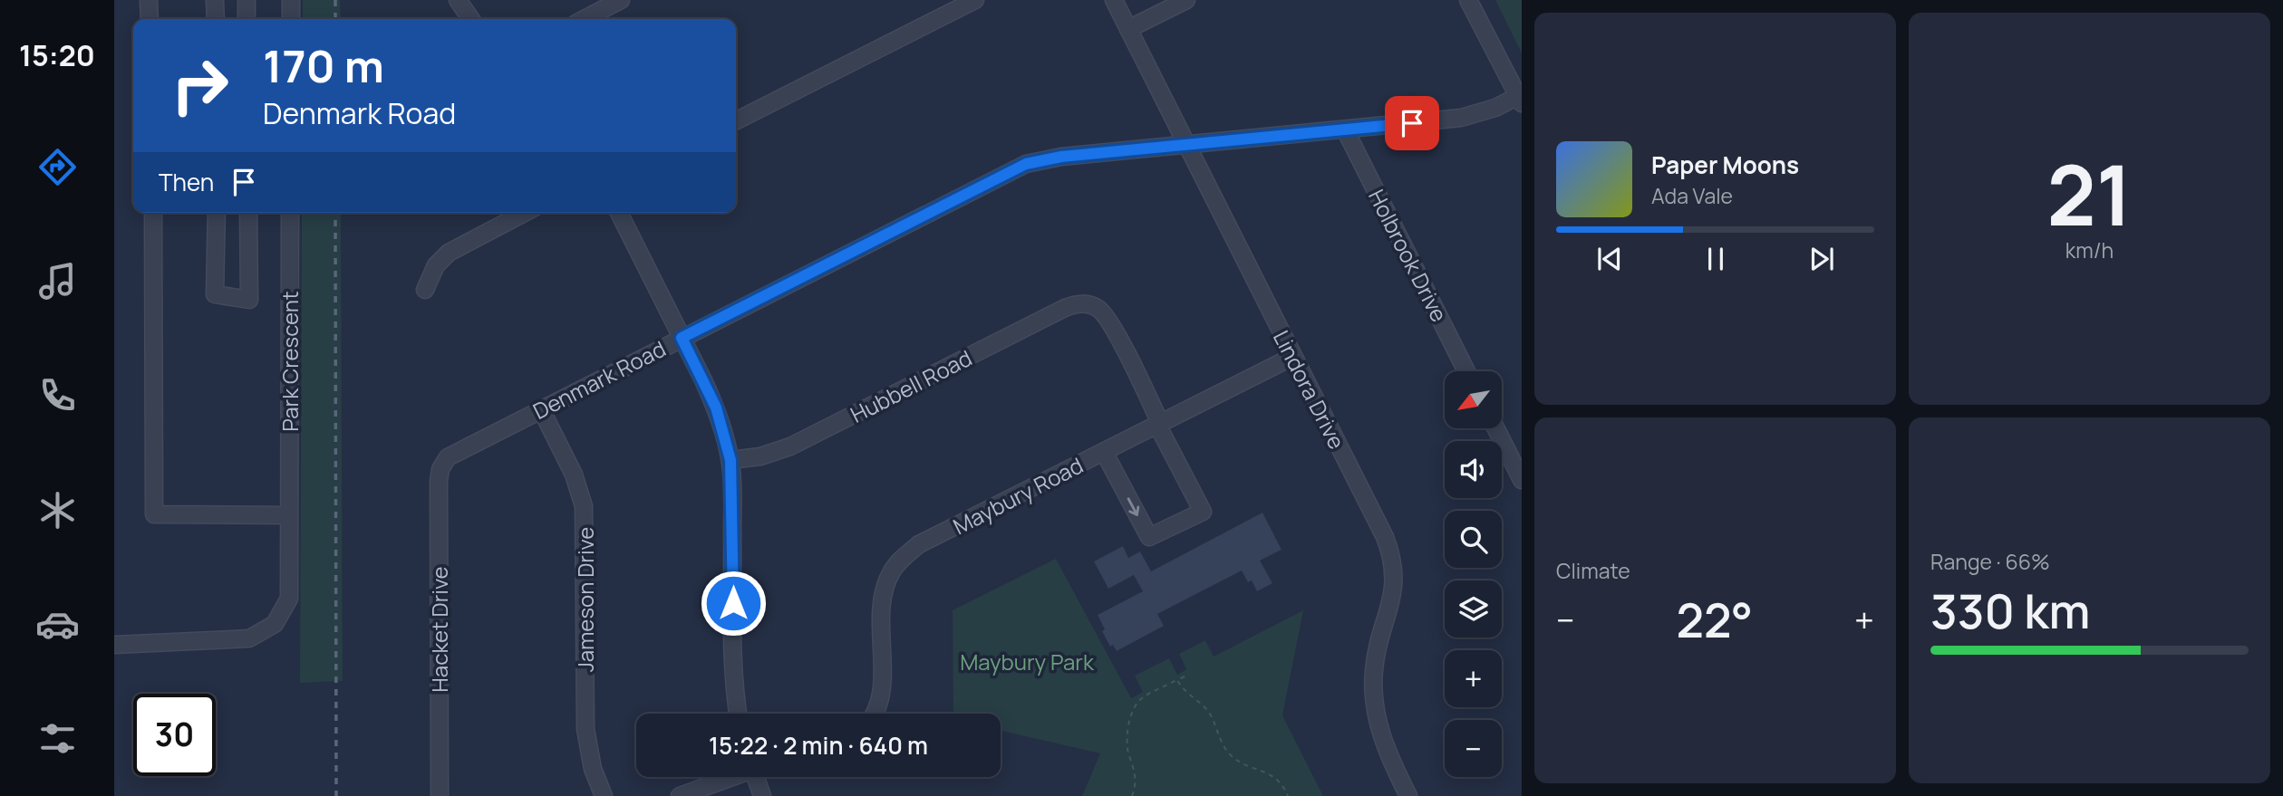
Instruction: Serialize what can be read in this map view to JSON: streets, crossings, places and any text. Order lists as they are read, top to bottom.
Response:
{
  "streets": {
    "street": [
      "Holbrook Drive",
      "Park Crescent",
      "Denmark Road",
      "Hubbell Road",
      "Lindora Drive",
      "Maybury Road",
      "Jameson Drive",
      "Hacket Drive"
    ]
  },
  "crossings": [
    ["Holbrook Drive", "Denmark Road"],
    ["Denmark Road", "Lindora Drive"],
    ["Denmark Road", "Jameson Drive"],
    ["Denmark Road", "Hacket Drive"],
    ["Hubbell Road", "Maybury Road"],
    ["Lindora Drive", "Maybury Road"]
  ],
  "parks": ["Maybury Park"],
  "north": "bottom left",
  "page": {
    "tabs": "15:20",
    "tile": [
      ["21", "km/h"],
      "Climate",
      ["Range · 66%", "330 km"]
    ],
    "turn": ["170 m", "Denmark Road"],
    "song": ["Paper Moons", "Ada Vale"],
    "then": "Then",
    "map_buttons": ["+", "−"],
    "heat": ["−", "22°", "+"],
    "limit": "30",
    "trip": "15:22 · 2 min · 640 m"
  }
}
